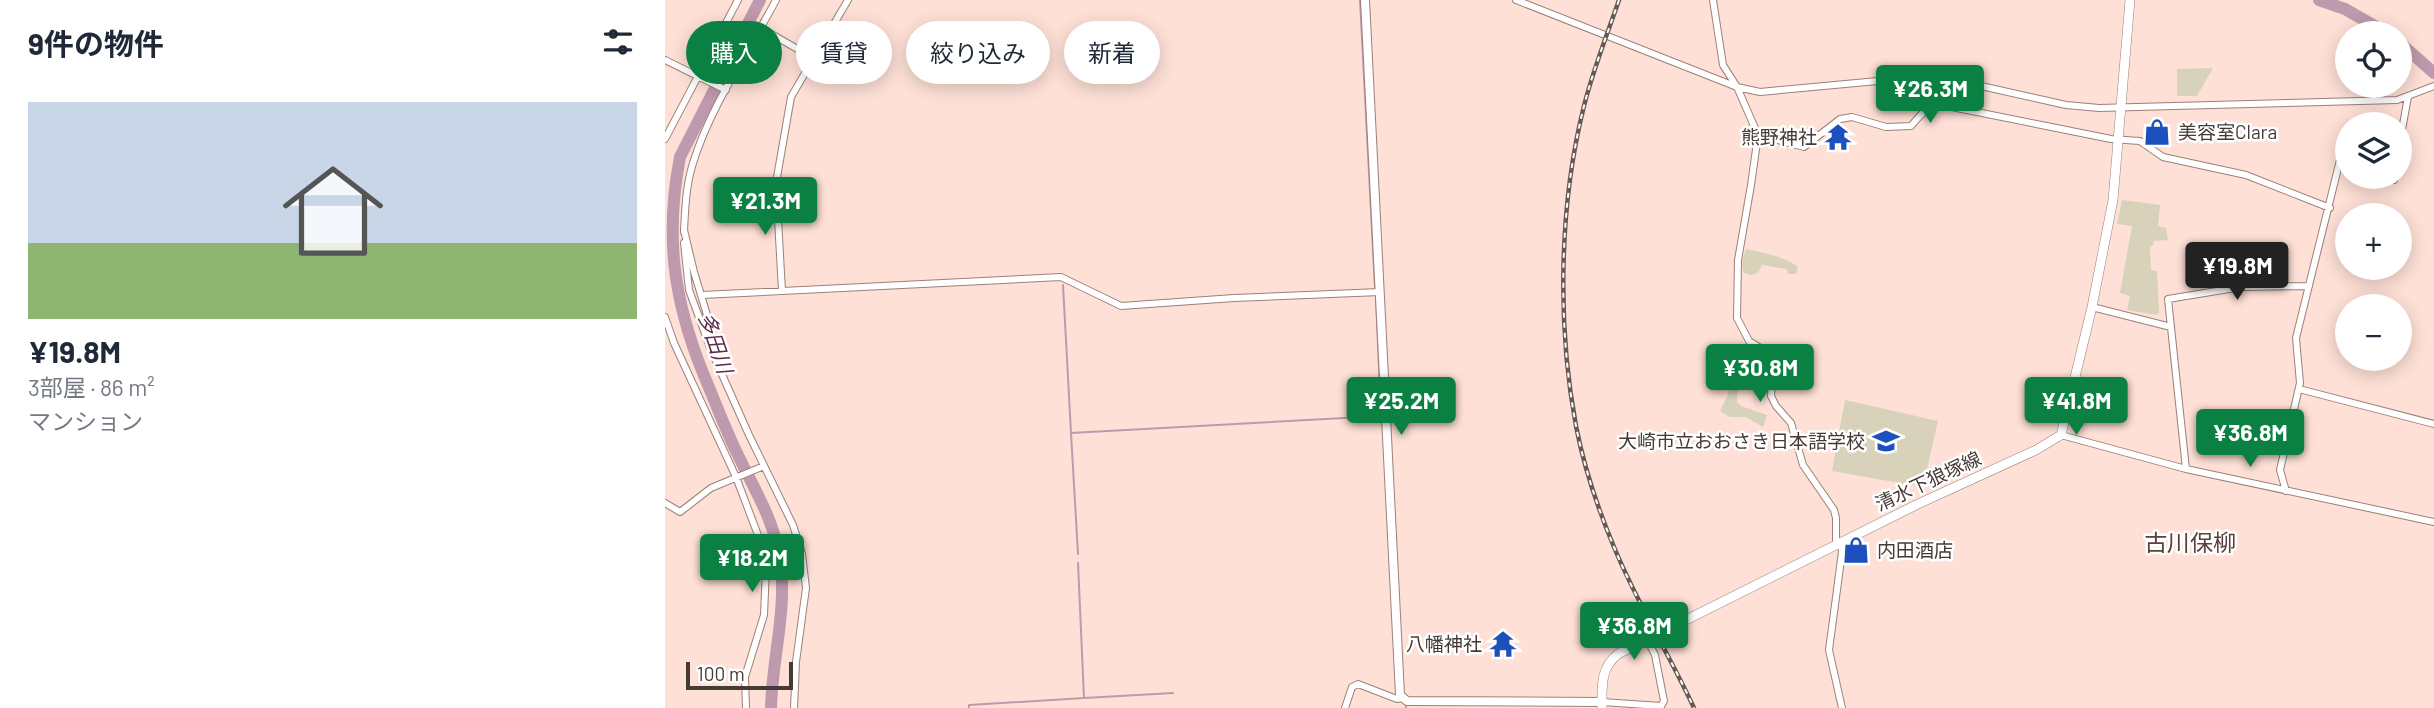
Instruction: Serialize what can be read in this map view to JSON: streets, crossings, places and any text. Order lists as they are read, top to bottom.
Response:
{
  "streets": {
    "main road": ["清水下狼塚線"]
  },
  "districts": ["古川保柳"],
  "water": ["多田川"],
  "places": {
    "shop": ["美容室Clara", "内田酒店"],
    "temple": ["熊野神社", "八幡神社"],
    "school or university": ["大崎市立おおさき日本語学校"]
  },
  "scale_bar": "100 m",
  "page": {
    "heading": "9件の物件",
    "map_buttons": ["+", "−"],
    "chip": [
      "購入",
      "賃貸",
      "絞り込み",
      "新着"
    ],
    "price": [
      "¥26.3M",
      "¥21.3M",
      "¥19.8M",
      "¥30.8M",
      "¥25.2M",
      "¥41.8M",
      "¥36.8M",
      "¥18.2M",
      "¥36.8M"
    ],
    "list": [
      {
        "name": "¥19.8M",
        "note": "3部屋 · 86 m² · マンション"
      }
    ],
    "scale": "100 m"
  }
}
